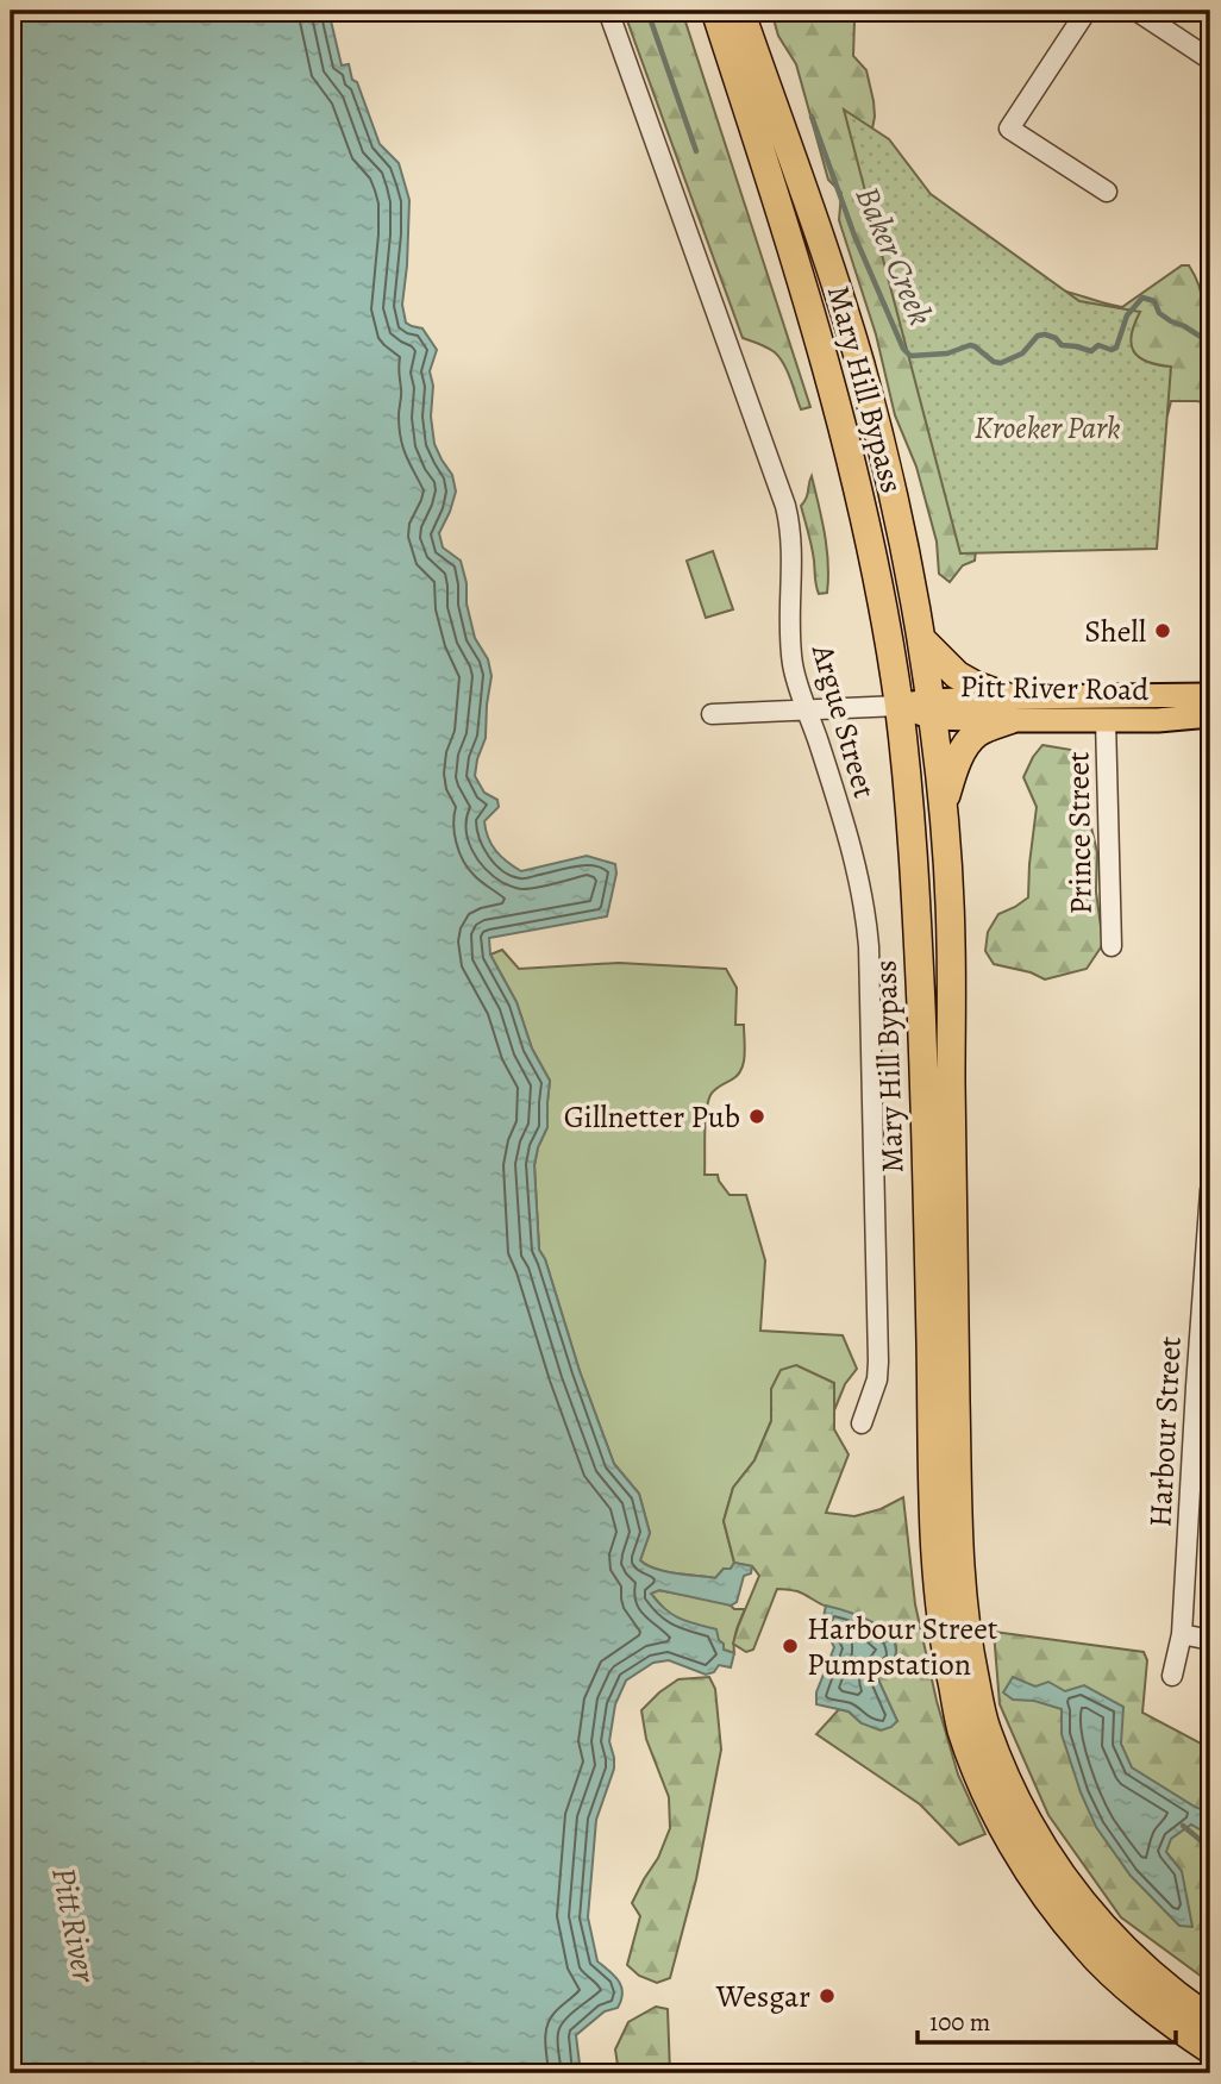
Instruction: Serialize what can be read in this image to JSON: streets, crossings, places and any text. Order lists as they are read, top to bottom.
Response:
{
  "streets": {
    "highway": ["Mary Hill Bypass"],
    "main road": ["Pitt River Road"],
    "street": ["Argue Street", "Prince Street", "Harbour Street"]
  },
  "crossings": [
    ["Mary Hill Bypass", "Pitt River Road"],
    ["Pitt River Road", "Argue Street"],
    ["Pitt River Road", "Prince Street"]
  ],
  "water": ["Baker Creek", "Pitt River"],
  "parks": ["Kroeker Park"],
  "places": [
    "Shell",
    "Gillnetter Pub",
    "Harbour Street Pumpstation",
    "Wesgar"
  ],
  "scale_bar": "100 m"
}
